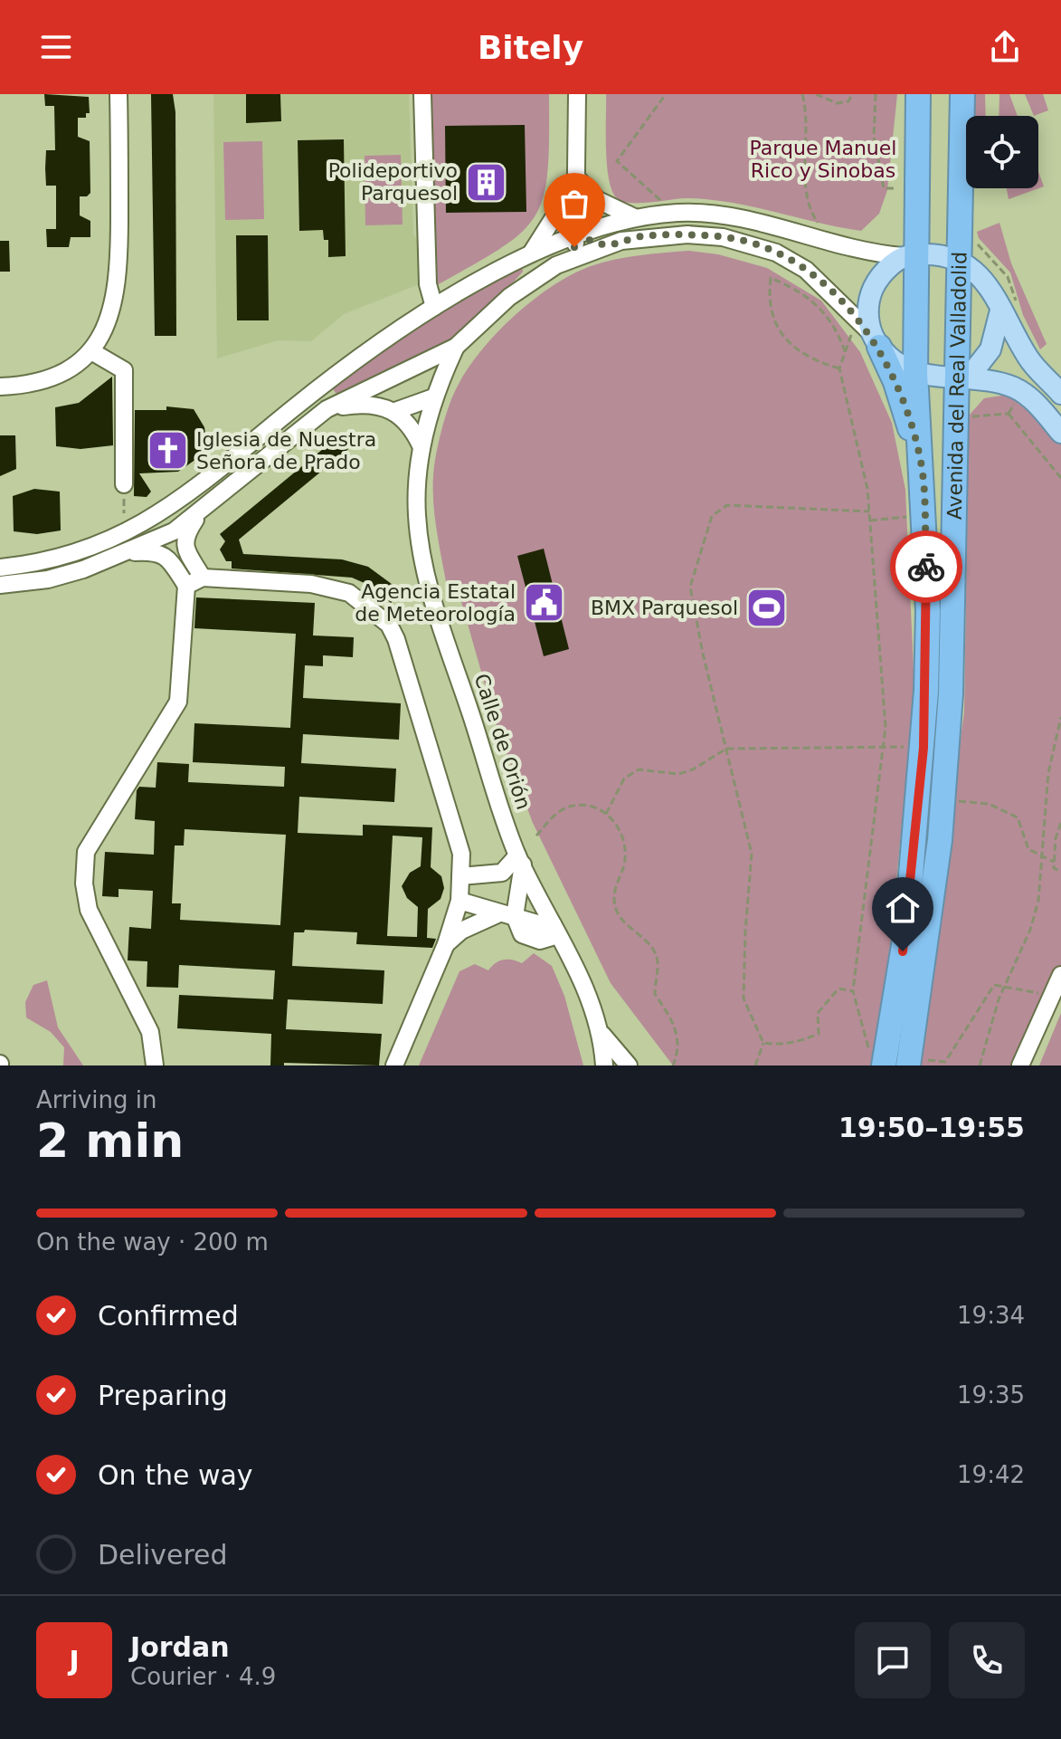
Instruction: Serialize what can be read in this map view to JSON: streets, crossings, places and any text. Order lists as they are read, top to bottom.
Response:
{
  "streets": {
    "highway": ["Avenida del Real Valladolid"],
    "street": ["Calle de Orión"]
  },
  "parks": ["Parque Manuel Rico y Sinobas"],
  "places": {
    "building": ["Polideportivo Parquesol"],
    "church": ["Iglesia de Nuestra Señora de Prado"],
    "public building": ["Agencia Estatal de Meteorología"],
    "sports": ["BMX Parquesol"]
  },
  "page": {
    "header": "Bitely",
    "heading": ["2 min", "Arriving in", "19:50–19:55"],
    "panel": ["Jordan", "Courier · 4.9"],
    "bar": "On the way · 200 m",
    "list": [
      ["Confirmed", "19:34"],
      ["Preparing", "19:35"],
      ["On the way", "19:42"],
      "Delivered"
    ],
    "round": "J"
  }
}
